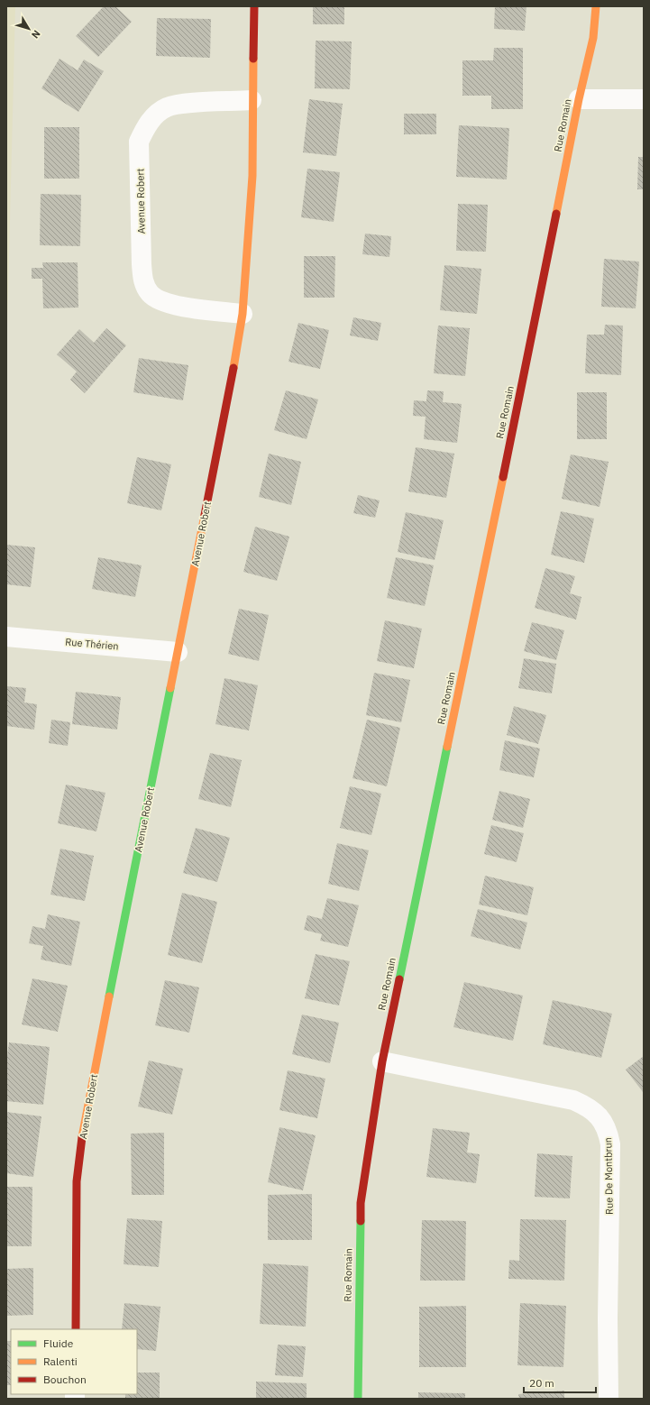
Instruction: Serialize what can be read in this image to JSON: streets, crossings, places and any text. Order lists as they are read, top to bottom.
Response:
{
  "streets": {
    "street": [
      "Rue Romain",
      "Avenue Robert",
      "Rue Thérien",
      "Rue De Montbrun"
    ]
  },
  "crossings": [
    ["Rue Romain", "Rue De Montbrun"],
    ["Avenue Robert", "Rue Thérien"]
  ],
  "legend": ["Fluide", "Ralenti", "Bouchon"],
  "scale_bar": "20 m",
  "north": "bottom right"
}
